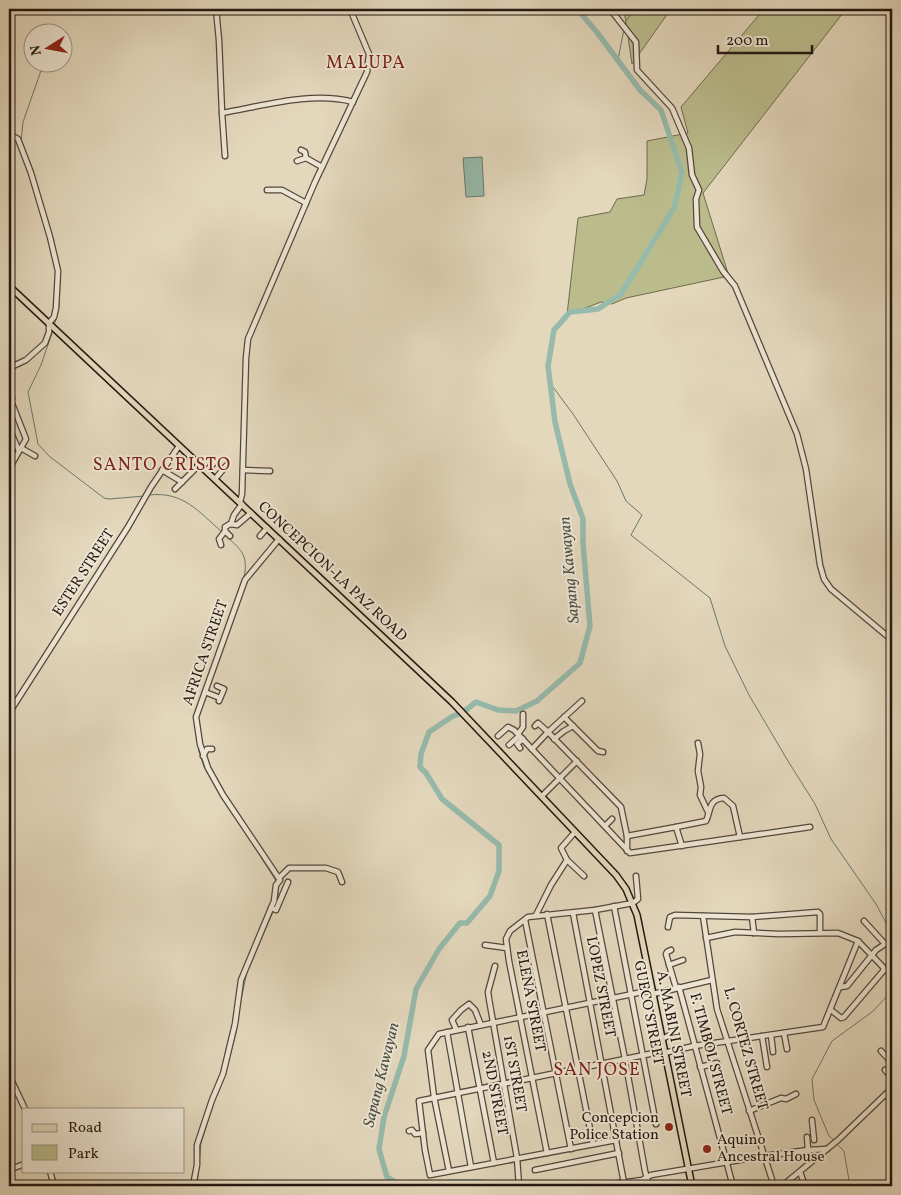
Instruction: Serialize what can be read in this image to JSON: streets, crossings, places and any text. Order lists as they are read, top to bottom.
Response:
{
  "streets": {
    "main road": ["CONCEPCION-LA PAZ ROAD", "A. MABINI STREET"],
    "street": [
      "ESTER STREET",
      "AFRICA STREET",
      "LOPEZ STREET",
      "ELENA STREET",
      "GUECO STREET",
      "L. CORTEZ STREET",
      "F. TIMBOL STREET",
      "1ST STREET",
      "2ND STREET"
    ]
  },
  "crossings": [
    ["CONCEPCION-LA PAZ ROAD", "ESTER STREET"],
    ["CONCEPCION-LA PAZ ROAD", "AFRICA STREET"],
    ["CONCEPCION-LA PAZ ROAD", "A. MABINI STREET"]
  ],
  "districts": ["MALUPA", "SANTO CRISTO", "SAN JOSE"],
  "water": ["Sapang Kawayan"],
  "places": ["Concepcion Police Station", "Aquino Ancestral House"],
  "legend": ["Road", "Park"],
  "scale_bar": "200 m",
  "north": "left"
}
